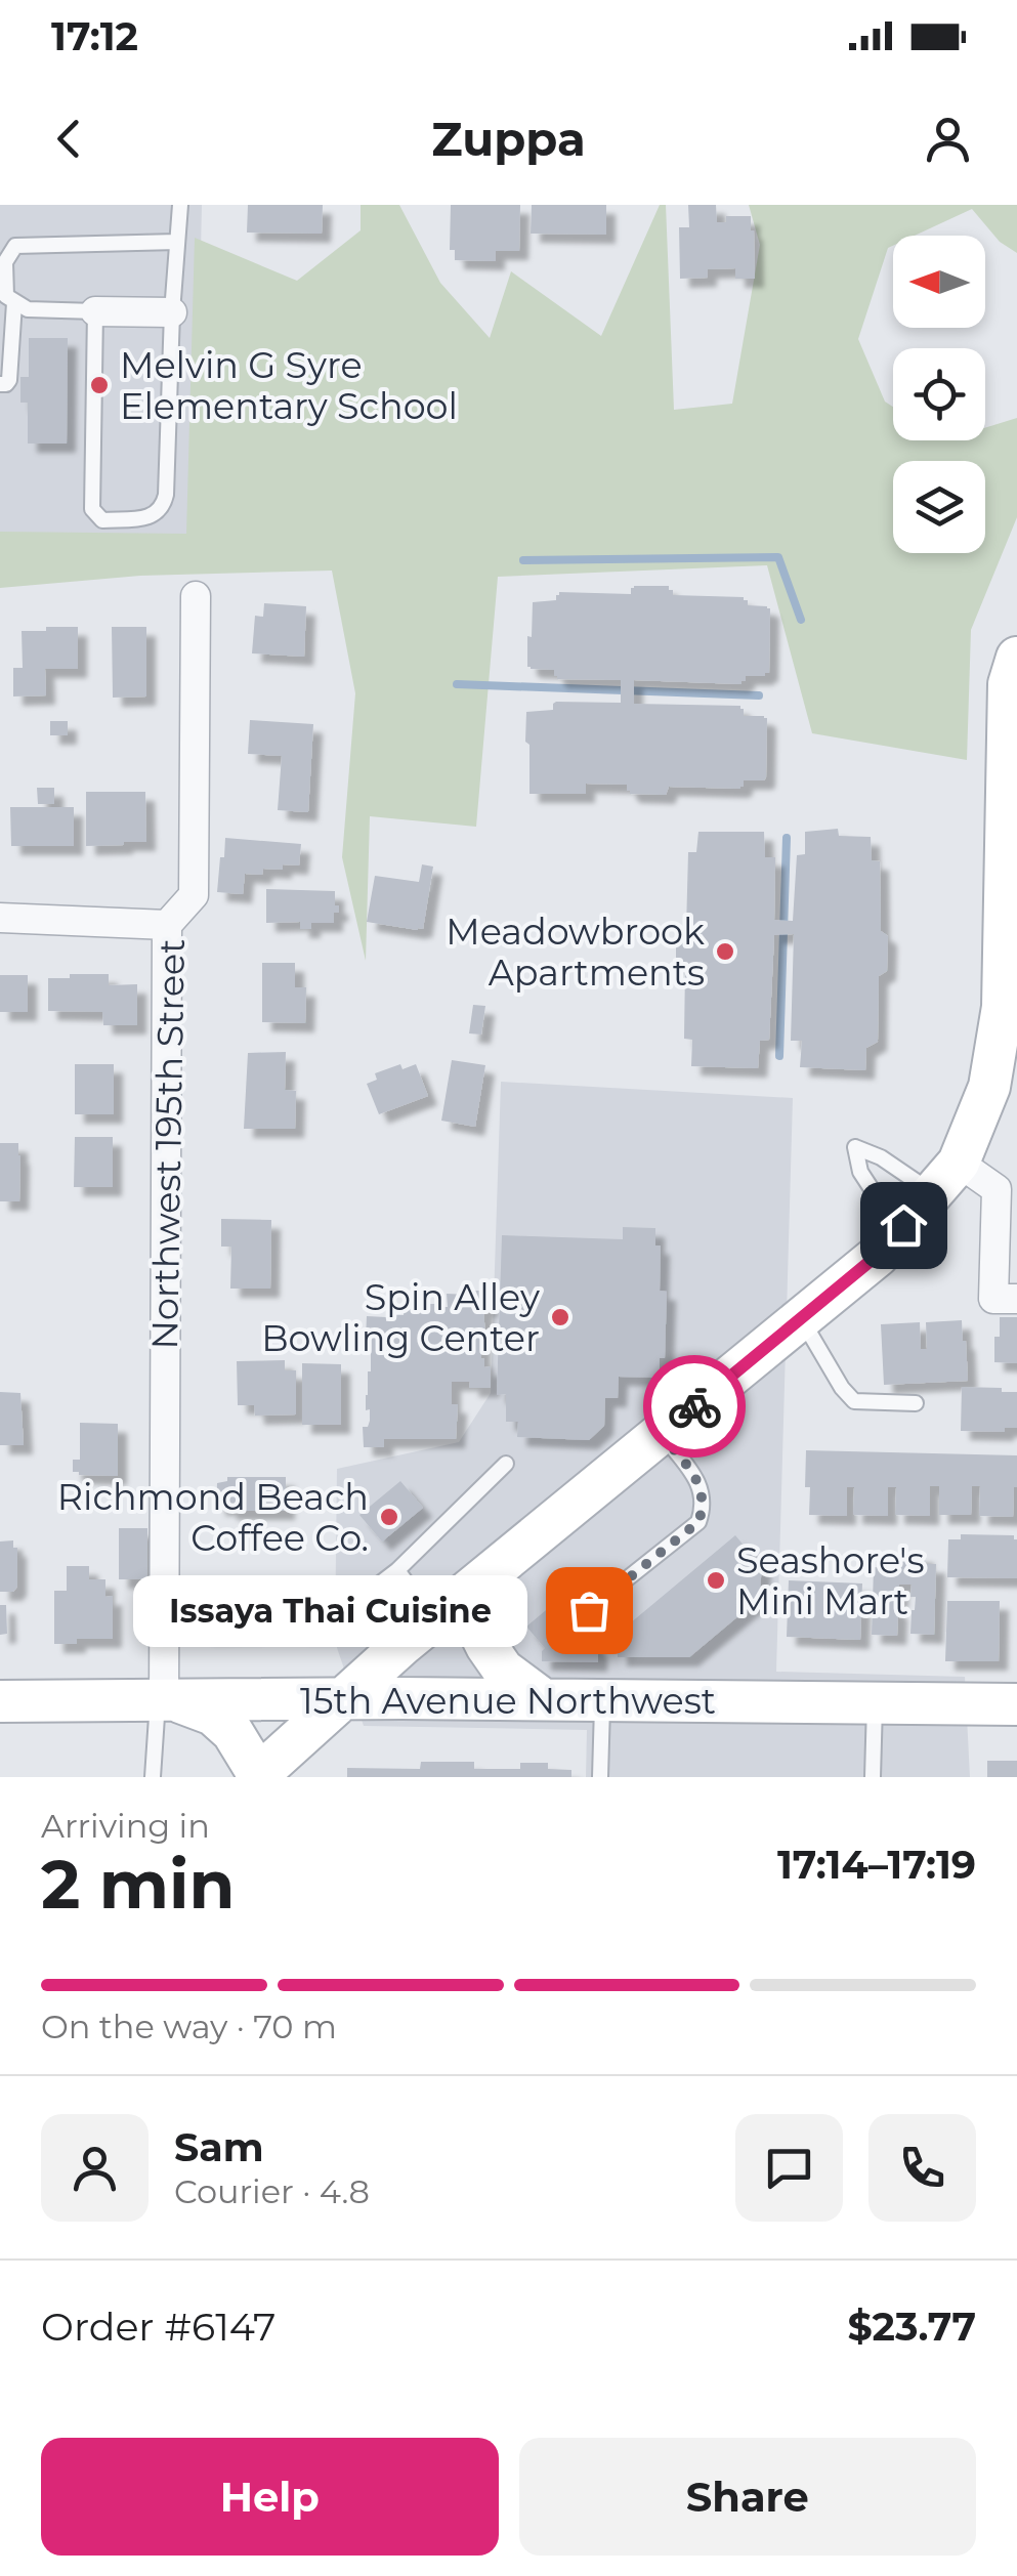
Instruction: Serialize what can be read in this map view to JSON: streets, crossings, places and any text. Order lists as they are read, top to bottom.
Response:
{
  "streets": {
    "main road": ["15th Avenue Northwest"],
    "street": ["Northwest 195th Street"]
  },
  "crossings": [
    ["Northwest 195th Street", "15th Avenue Northwest"]
  ],
  "places": [
    "Melvin G Syre Elementary School",
    "Meadowbrook Apartments",
    "Spin Alley Bowling Center",
    "Richmond Beach Coffee Co.",
    "Seashore's Mini Mart",
    "Issaya Thai Cuisine"
  ],
  "north": "left",
  "page": {
    "status": "17:12",
    "header": "Zuppa",
    "bubble": "Issaya Thai Cuisine",
    "heading": ["2 min", "Arriving in", "17:14–17:19"],
    "panel": [
      "Sam",
      "Courier · 4.8",
      "Order #6147",
      "$23.77"
    ],
    "bar": "On the way · 70 m",
    "buttons": ["Help", "Share"]
  }
}
